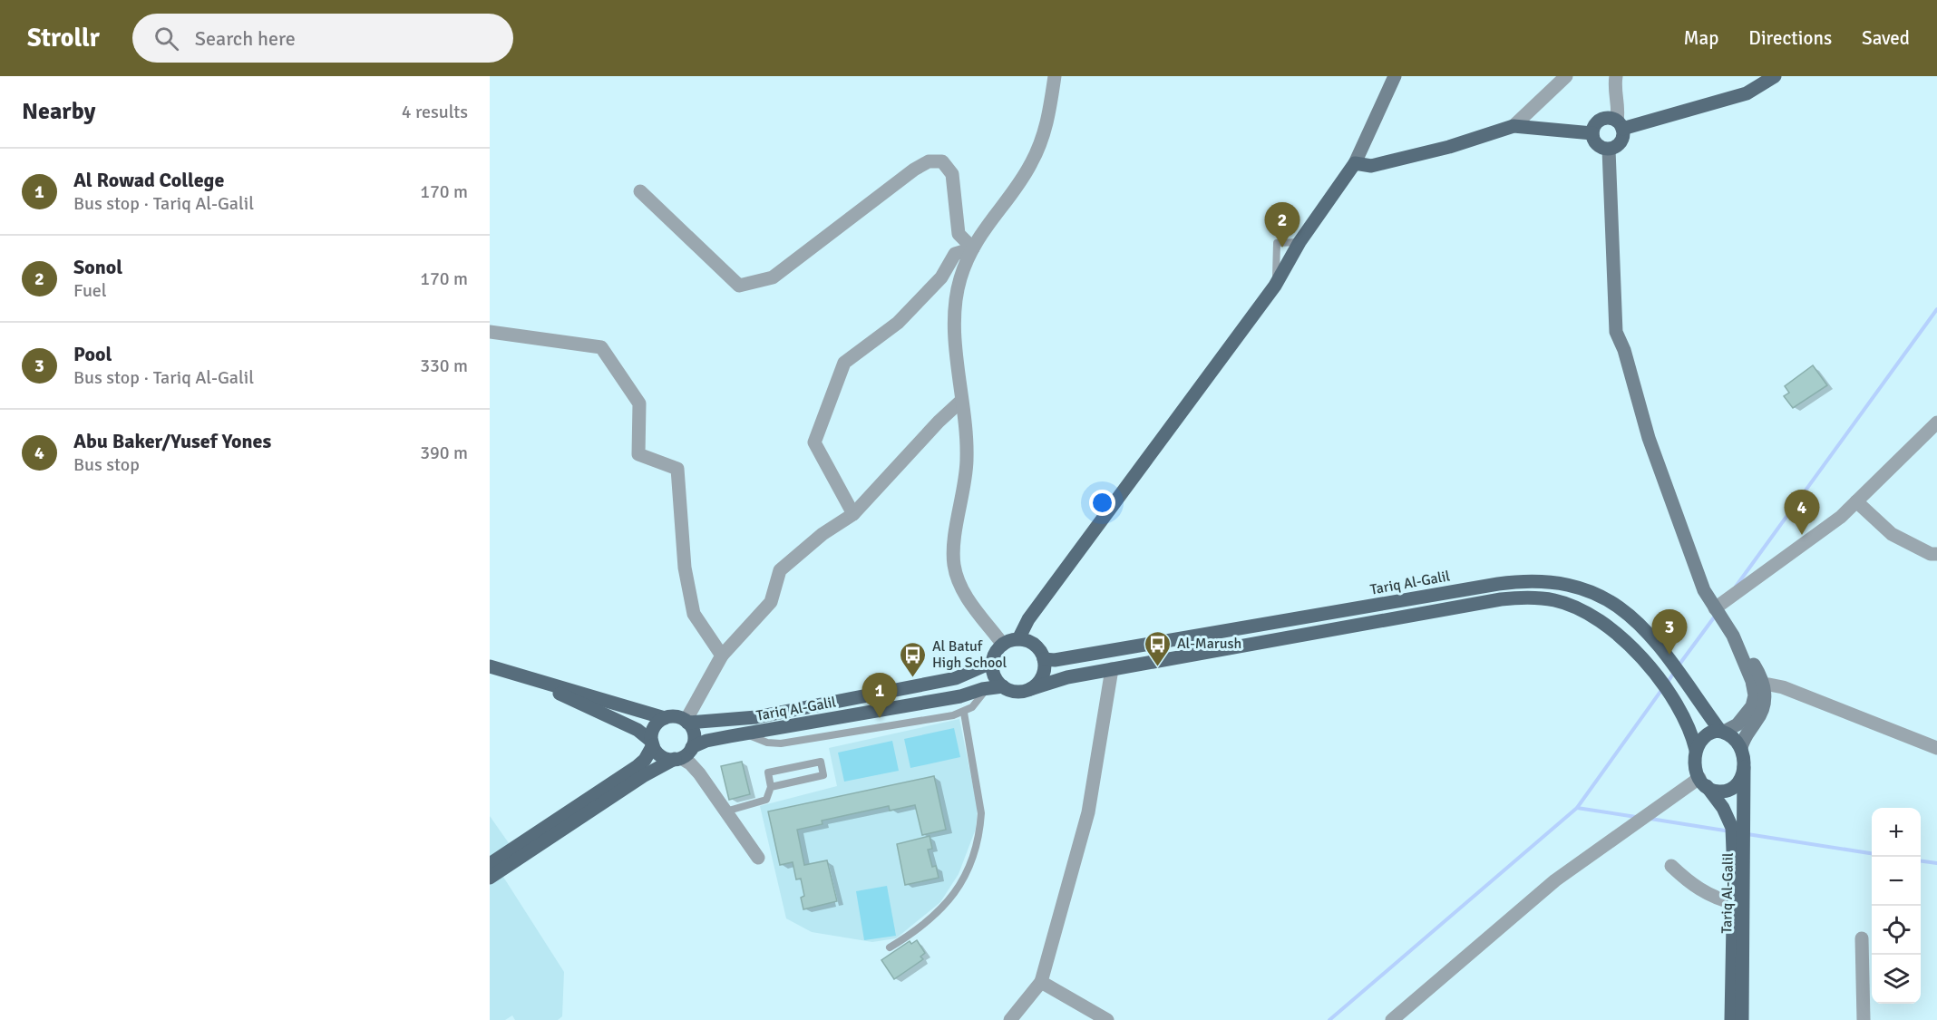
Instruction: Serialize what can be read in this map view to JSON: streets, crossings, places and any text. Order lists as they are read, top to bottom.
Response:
{
  "streets": {
    "main road": ["Tariq Al-Galil"]
  },
  "places": {
    "bus stop": ["Al-Marush", "Al Batuf High School"]
  },
  "page": {
    "header": "Strollr",
    "search": "Search here",
    "nav": ["Map", "Directions", "Saved"],
    "heading": ["Nearby", "4 results"],
    "list": [
      {
        "mark": "1",
        "name": "Al Rowad College",
        "note": "Bus stop · Tariq Al-Galil",
        "value": "170 m"
      },
      {
        "mark": "2",
        "name": "Sonol",
        "note": "Fuel",
        "value": "170 m"
      },
      {
        "mark": "3",
        "name": "Pool",
        "note": "Bus stop · Tariq Al-Galil",
        "value": "330 m"
      },
      {
        "mark": "4",
        "name": "Abu Baker/Yusef Yones",
        "note": "Bus stop",
        "value": "390 m"
      }
    ],
    "pins": [
      "2",
      "4",
      "3",
      "1"
    ],
    "map_buttons": ["+", "−"]
  }
}
